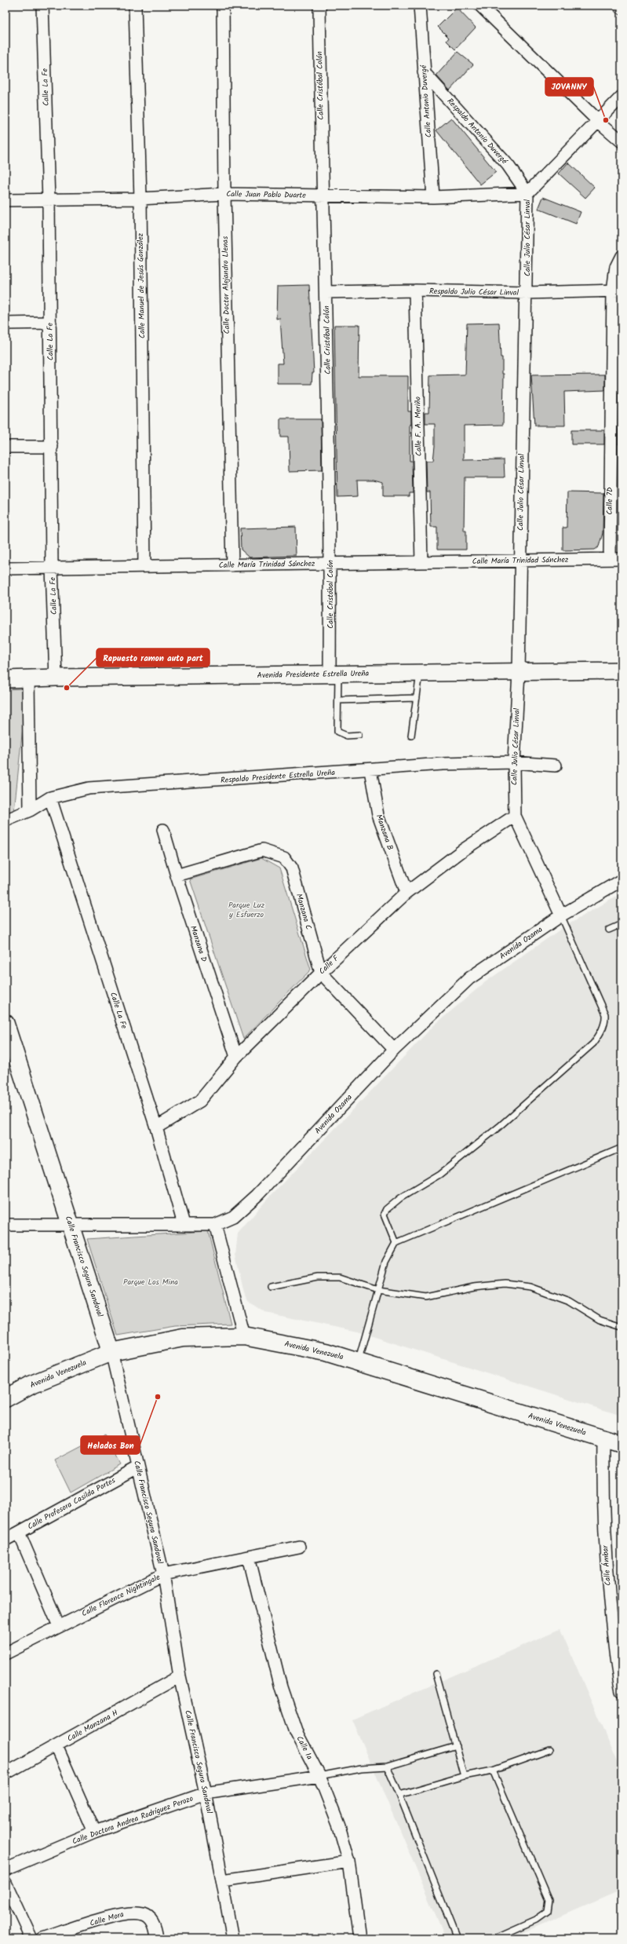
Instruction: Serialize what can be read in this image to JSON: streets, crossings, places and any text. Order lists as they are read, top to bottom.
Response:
{
  "streets": {
    "main road": ["Avenida Presidente Estrella Ureña", "Calle Francisco Segura Sandoval", "Avenida Venezuela"],
    "street": [
      "Calle Cristóbal Colón",
      "Calle La Fe",
      "Calle Antonio Duvergé",
      "Respaldo Antonio Duvergé",
      "Calle Juan Pablo Duarte",
      "Calle Julio César Linval",
      "Calle Doctor Alejandro Llenas",
      "Calle Manuel de Jesús González",
      "Respaldo Julio César Linval",
      "Calle F. A. Meriño",
      "Calle 7D",
      "Calle María Trinidad Sánchez",
      "Respaldo Presidente Estrella Ureña",
      "Manzana B",
      "Manzana C",
      "Avenida Ozama",
      "Manzana D",
      "Calle F",
      "Calle Profesora Casilda Portes",
      "Calle Ámbar",
      "Calle Florence Nightingale",
      "Calle Manzana H",
      "Calle 1a",
      "Calle Doctora Andrea Rodríguez Perozo",
      "Calle Mora"
    ]
  },
  "crossings": [
    ["Calle Cristóbal Colón", "Calle Juan Pablo Duarte"],
    ["Calle Cristóbal Colón", "Respaldo Julio César Linval"],
    ["Calle Cristóbal Colón", "Calle María Trinidad Sánchez"],
    ["Calle Cristóbal Colón", "Avenida Presidente Estrella Ureña"],
    ["Calle La Fe", "Calle Juan Pablo Duarte"],
    ["Calle La Fe", "Calle María Trinidad Sánchez"],
    ["Calle La Fe", "Avenida Presidente Estrella Ureña"],
    ["Calle La Fe", "Respaldo Presidente Estrella Ureña"],
    ["Calle La Fe", "Avenida Ozama"],
    ["Calle La Fe", "Calle F"],
    ["Calle Antonio Duvergé", "Respaldo Antonio Duvergé"],
    ["Calle Antonio Duvergé", "Calle Juan Pablo Duarte"],
    ["Respaldo Antonio Duvergé", "Calle Juan Pablo Duarte"],
    ["Respaldo Antonio Duvergé", "Calle Julio César Linval"],
    ["Calle Juan Pablo Duarte", "Calle Julio César Linval"],
    ["Calle Juan Pablo Duarte", "Calle Doctor Alejandro Llenas"],
    ["Calle Juan Pablo Duarte", "Calle Manuel de Jesús González"],
    ["Calle Julio César Linval", "Respaldo Julio César Linval"],
    ["Calle Julio César Linval", "Calle María Trinidad Sánchez"],
    ["Calle Julio César Linval", "Avenida Presidente Estrella Ureña"],
    ["Calle Julio César Linval", "Respaldo Presidente Estrella Ureña"],
    ["Calle Julio César Linval", "Avenida Ozama"],
    ["Calle Julio César Linval", "Calle F"],
    ["Calle Doctor Alejandro Llenas", "Calle María Trinidad Sánchez"],
    ["Calle Manuel de Jesús González", "Calle María Trinidad Sánchez"],
    ["Respaldo Julio César Linval", "Calle F. A. Meriño"],
    ["Respaldo Julio César Linval", "Calle 7D"],
    ["Calle F. A. Meriño", "Calle María Trinidad Sánchez"],
    ["Calle 7D", "Calle María Trinidad Sánchez"],
    ["Respaldo Presidente Estrella Ureña", "Manzana B"],
    ["Manzana B", "Calle F"],
    ["Manzana C", "Avenida Ozama"],
    ["Manzana C", "Manzana D"],
    ["Manzana C", "Calle F"],
    ["Avenida Ozama", "Calle Francisco Segura Sandoval"],
    ["Manzana D", "Calle F"],
    ["Calle Francisco Segura Sandoval", "Avenida Venezuela"],
    ["Calle Francisco Segura Sandoval", "Calle Profesora Casilda Portes"],
    ["Calle Francisco Segura Sandoval", "Calle Florence Nightingale"],
    ["Calle Francisco Segura Sandoval", "Calle Manzana H"],
    ["Calle Francisco Segura Sandoval", "Calle Doctora Andrea Rodríguez Perozo"],
    ["Avenida Venezuela", "Calle Ámbar"],
    ["Calle Florence Nightingale", "Calle 1a"],
    ["Calle 1a", "Calle Doctora Andrea Rodríguez Perozo"]
  ],
  "parks": ["Parque Luz y Esfuerzo", "Parque Los Mina"],
  "places": ["JOVANNY", "Repuesto ramon auto part", "Helados Bon"]
}
